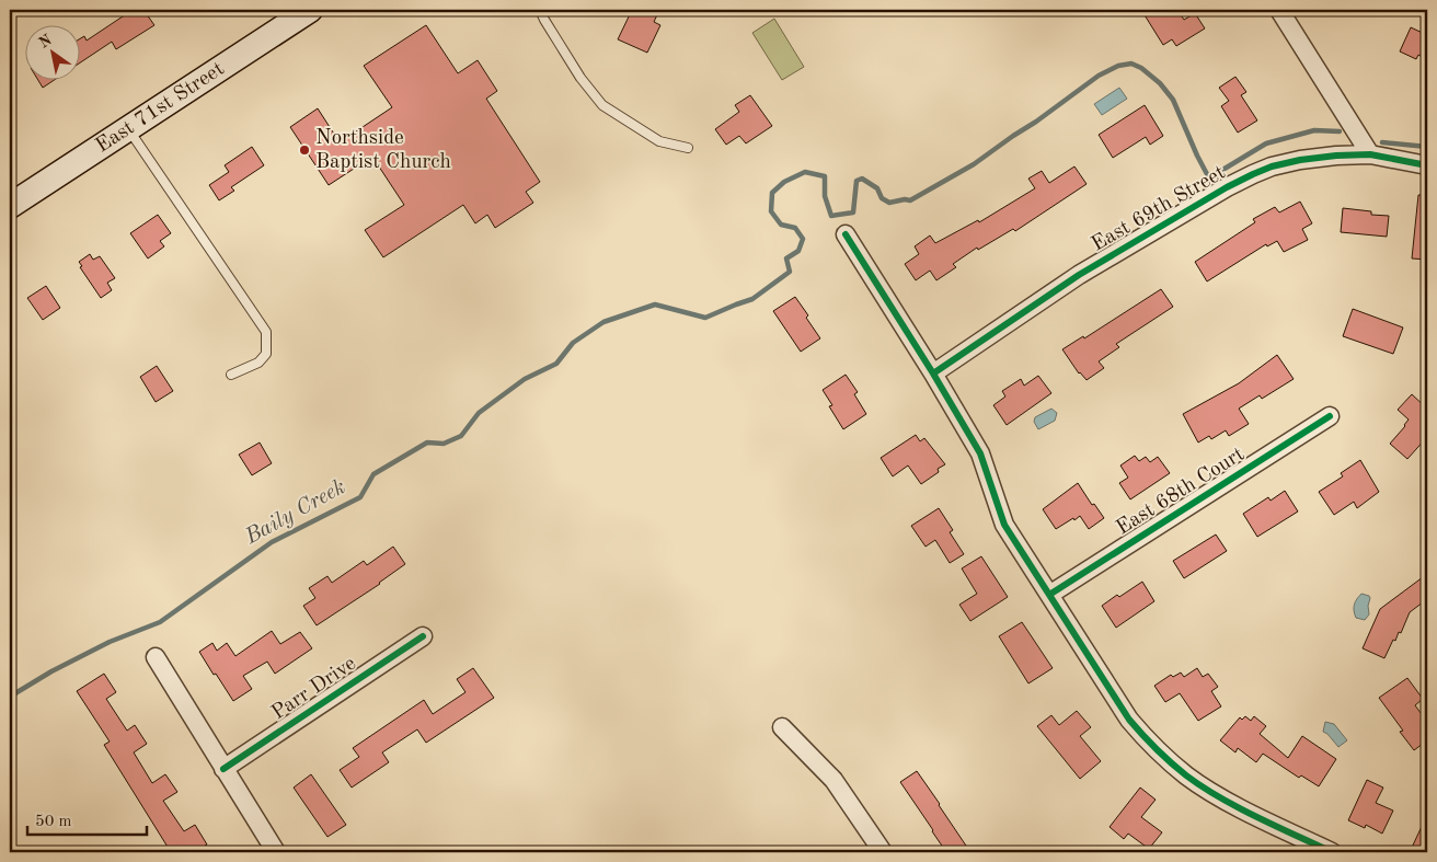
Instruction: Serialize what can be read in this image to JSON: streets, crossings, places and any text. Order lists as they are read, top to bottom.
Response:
{
  "streets": {
    "main road": ["East 71st Street"],
    "street": ["East 69th Street", "East 68th Court", "Parr Drive"]
  },
  "water": ["Baily Creek"],
  "places": ["Northside Baptist Church"],
  "scale_bar": "50 m",
  "north": "top left"
}
